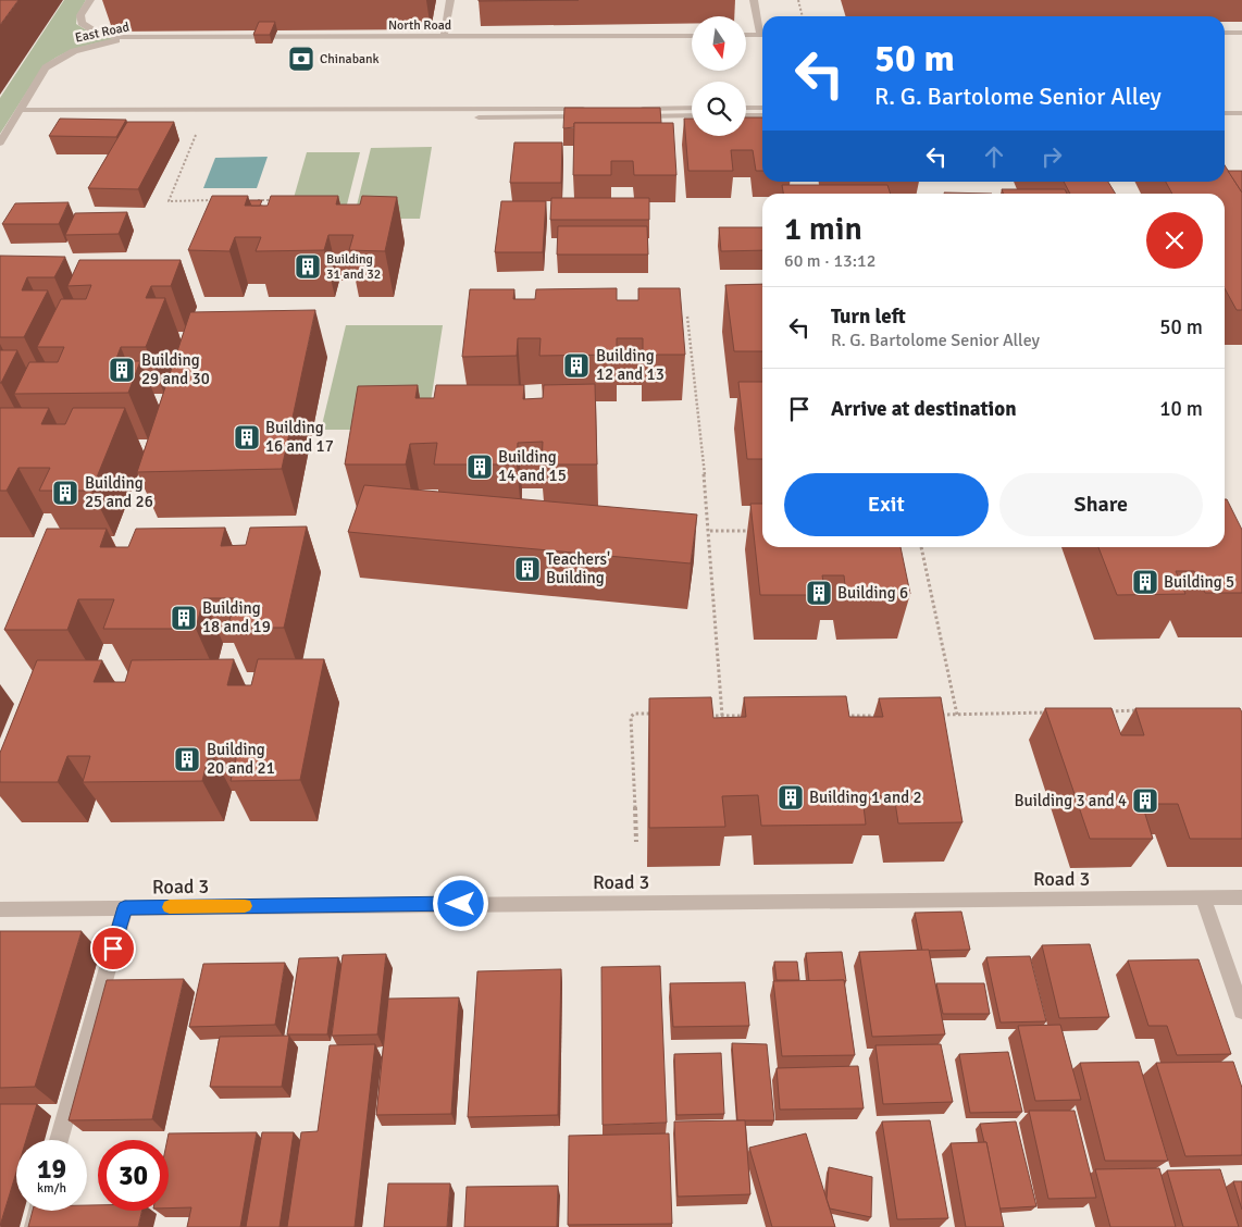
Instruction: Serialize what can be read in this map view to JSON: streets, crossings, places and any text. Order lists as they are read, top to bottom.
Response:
{
  "streets": {
    "street": ["North Road", "East Road", "Road 3"]
  },
  "crossings": [
    ["North Road", "East Road"]
  ],
  "places": {
    "bank": ["Chinabank"],
    "building": [
      "Building 31 and 32",
      "Building 12 and 13",
      "Building 29 and 30",
      "Building 16 and 17",
      "Building 14 and 15",
      "Building 25 and 26",
      "Teachers' Building",
      "Building 5",
      "Building 6",
      "Building 18 and 19",
      "Building 20 and 21",
      "Building 1 and 2",
      "Building 3 and 4"
    ]
  },
  "north": "bottom",
  "page": {
    "turn": ["50 m", "R. G. Bartolome Senior Alley"],
    "heading": ["1 min", "60 m · 13:12"],
    "list": [
      {
        "name": "Turn left",
        "note": "R. G. Bartolome Senior Alley",
        "value": "50 m"
      },
      {
        "name": "Arrive at destination",
        "value": "10 m"
      }
    ],
    "buttons": ["Exit", "Share"],
    "speed": "19 km/h",
    "limit": "30"
  }
}
